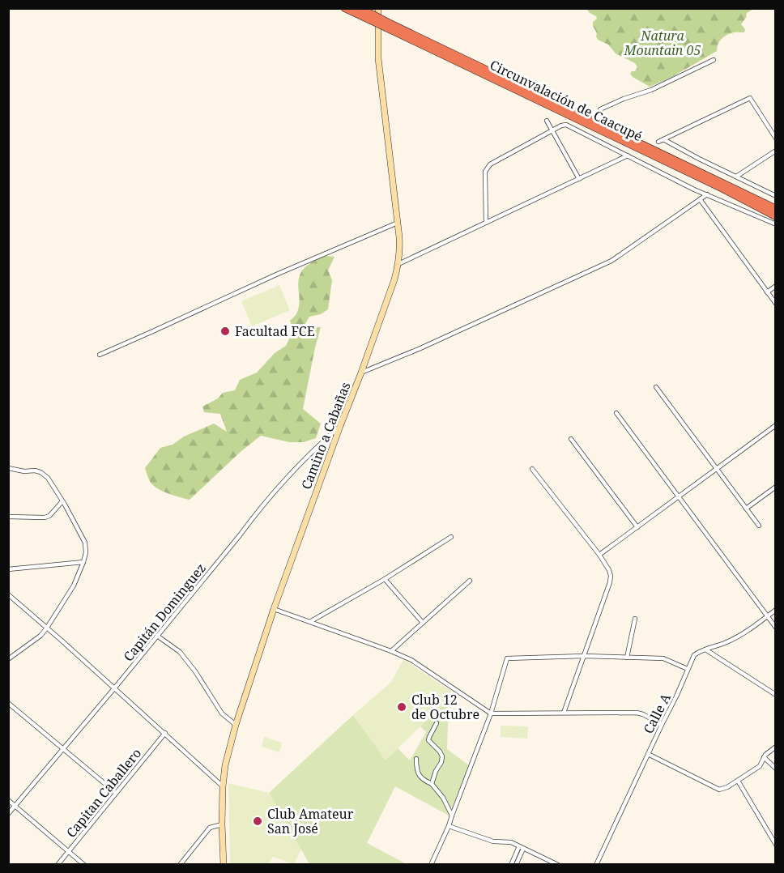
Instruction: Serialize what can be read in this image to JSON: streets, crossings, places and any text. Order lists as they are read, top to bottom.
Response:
{
  "streets": {
    "highway": ["Circunvalación de Caacupé"],
    "street": [
      "Camino a Cabañas",
      "Capitán Dominguez",
      "Calle A",
      "Capitan Caballero"
    ]
  },
  "crossings": [
    ["Circunvalación de Caacupé", "Camino a Cabañas"],
    ["Camino a Cabañas", "Capitán Dominguez"]
  ],
  "parks": ["Natura Mountain 05"],
  "places": ["Facultad FCE", "Club 12 de Octubre", "Club Amateur San José"]
}
